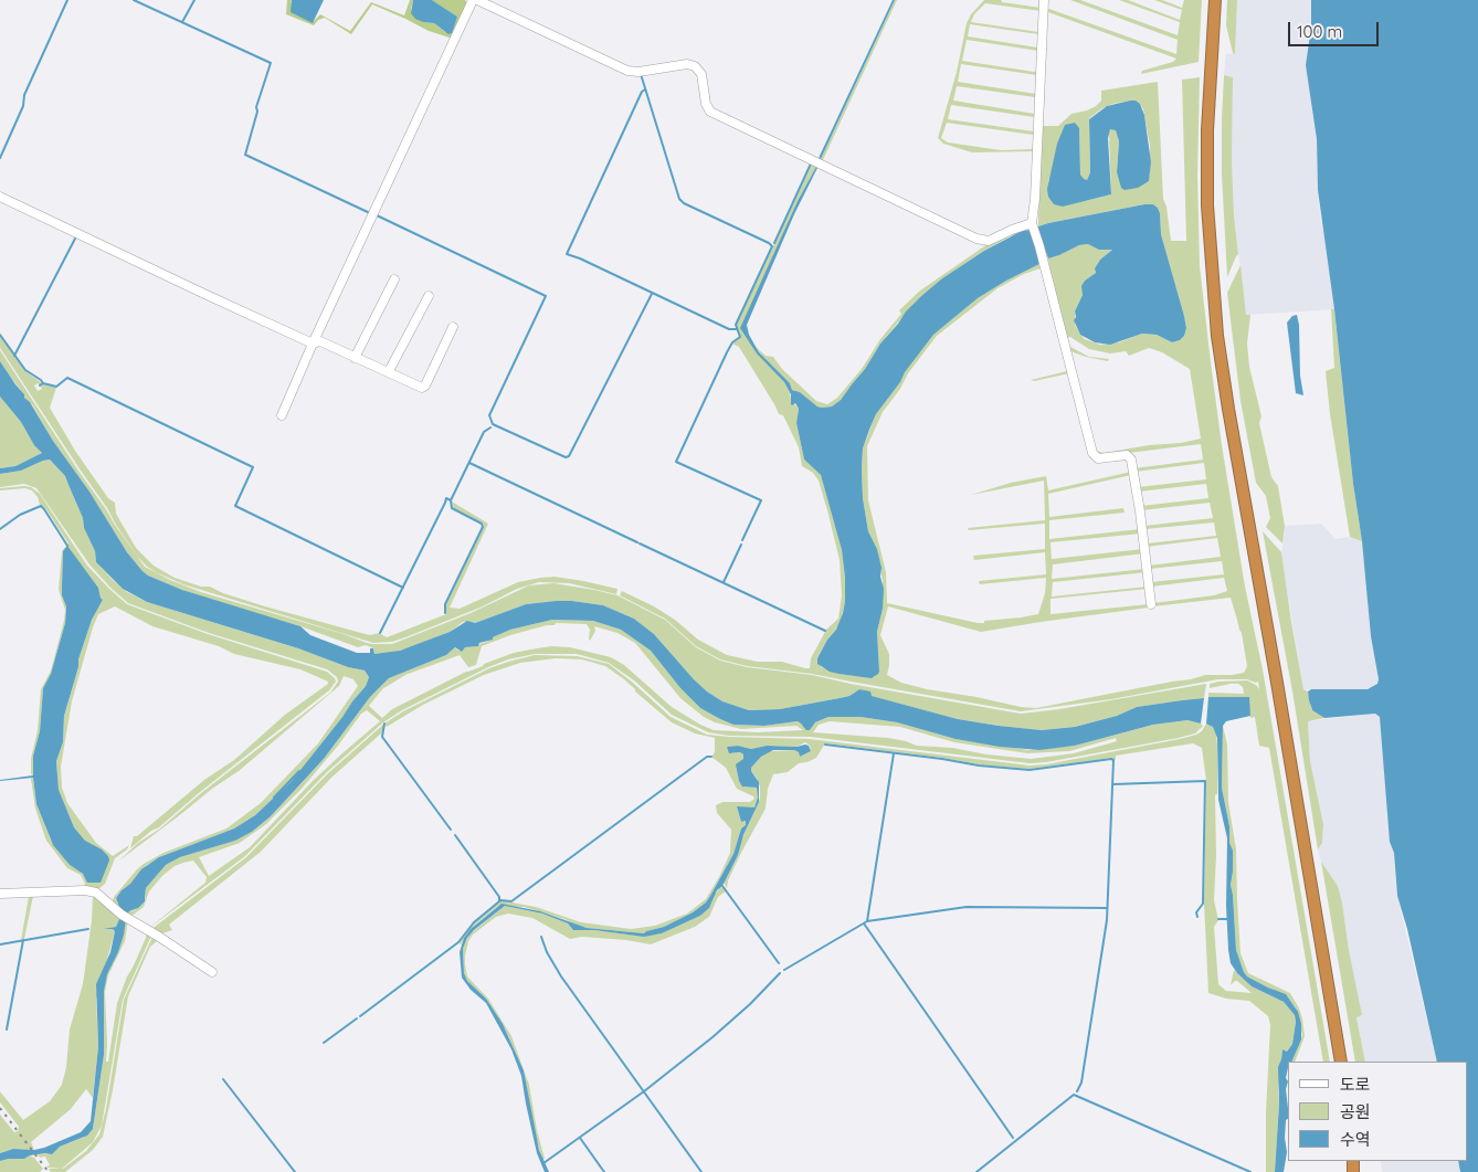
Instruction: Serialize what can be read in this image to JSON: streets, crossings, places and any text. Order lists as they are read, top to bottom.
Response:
{
  "legend": ["도로", "공원", "수역"],
  "scale_bar": "100 m"
}
